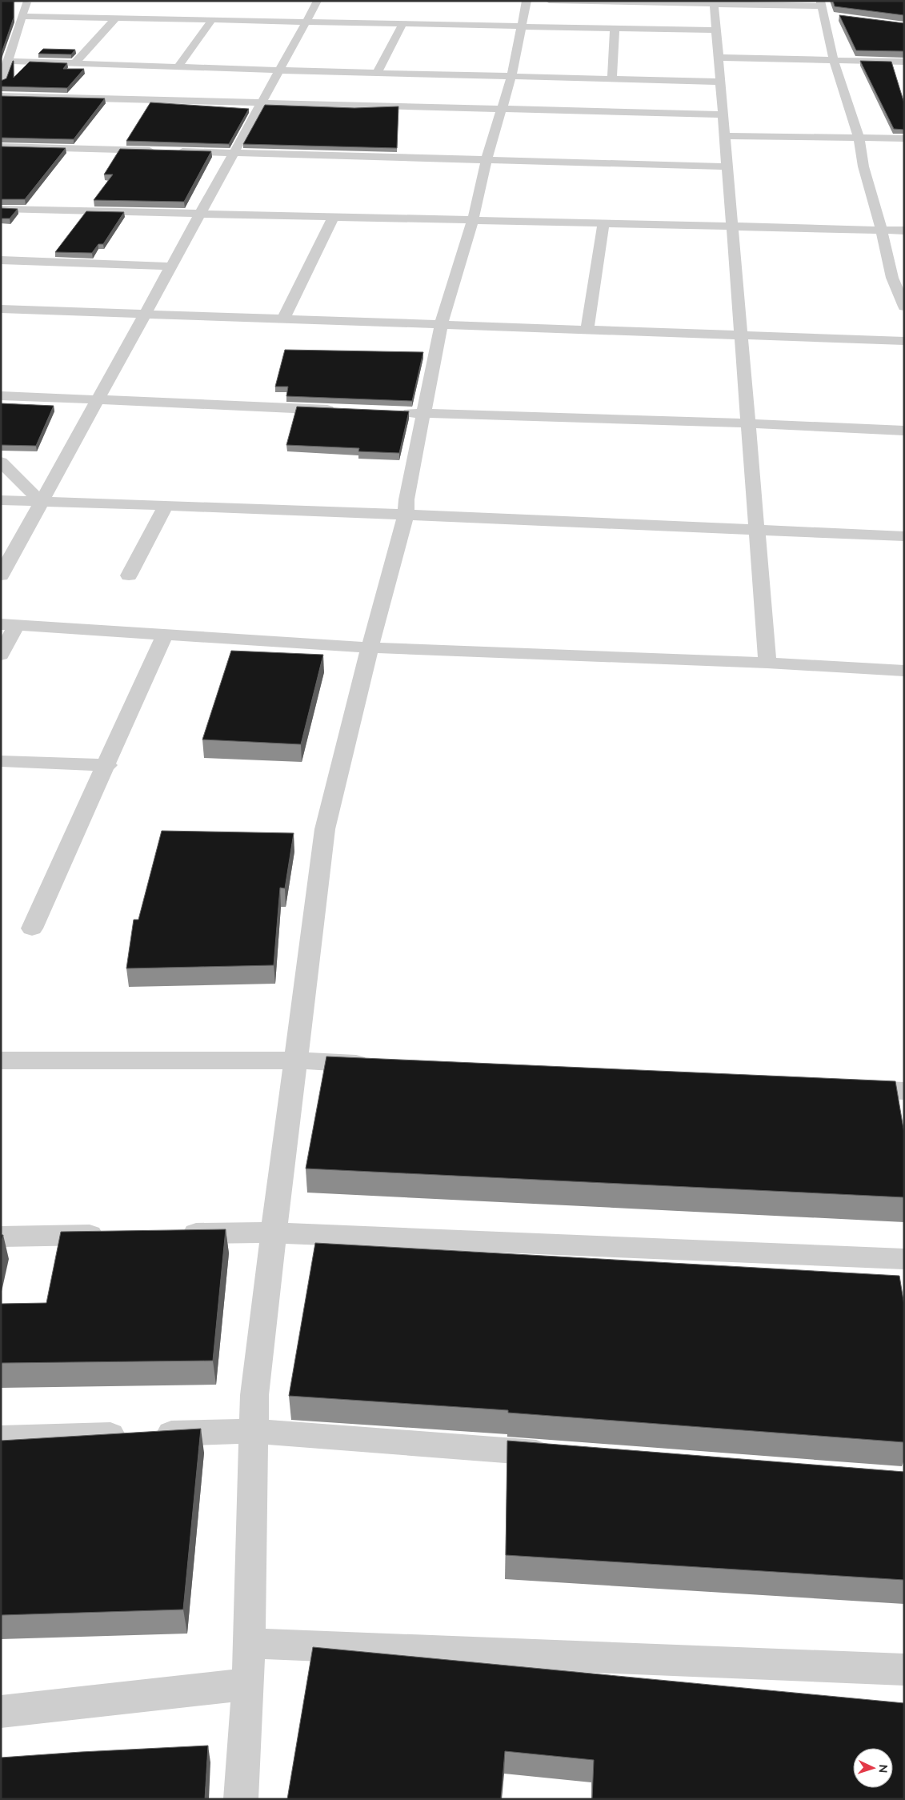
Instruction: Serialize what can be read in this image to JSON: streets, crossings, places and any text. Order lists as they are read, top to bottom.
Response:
{
  "north": "right"
}
